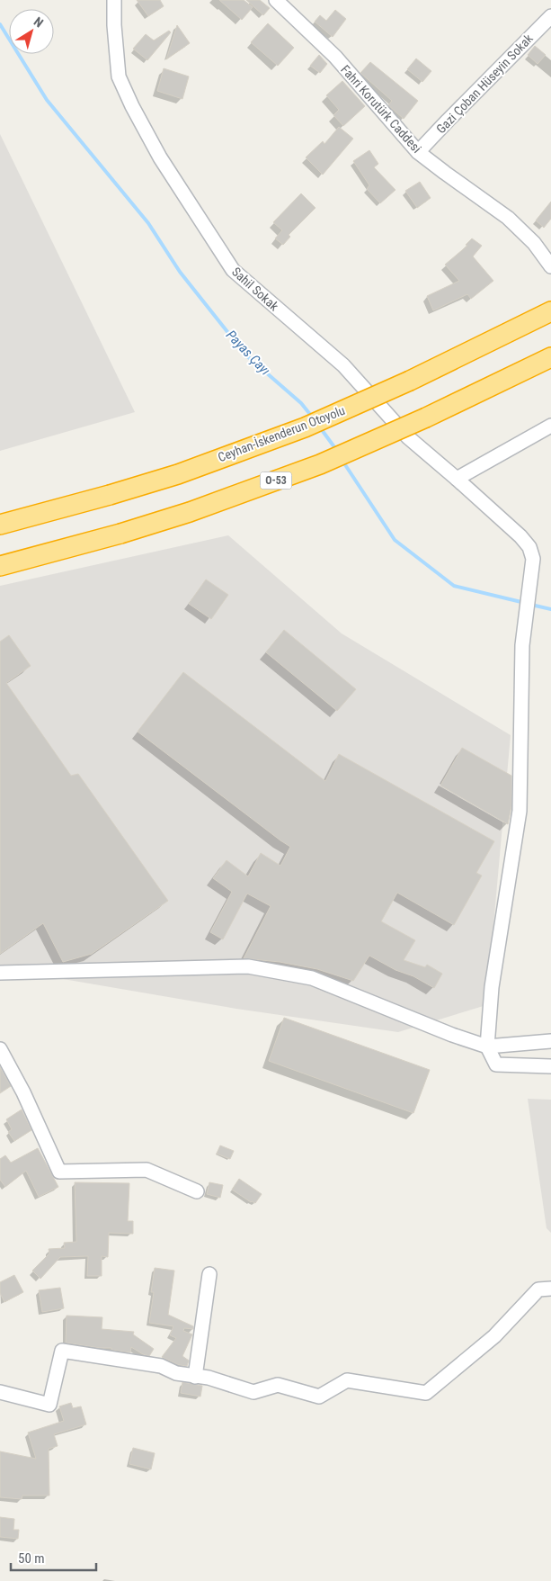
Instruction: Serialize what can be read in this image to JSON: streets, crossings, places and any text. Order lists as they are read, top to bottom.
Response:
{
  "streets": {
    "highway": ["Ceyhan-İskenderun Otoyolu", "O-53"],
    "street": ["Gazi Çoban Hüseyin Sokak", "Fahri Korutürk Caddesi", "Sahil Sokak"]
  },
  "crossings": [
    ["Gazi Çoban Hüseyin Sokak", "Fahri Korutürk Caddesi"]
  ],
  "water": ["Payas Çayı"],
  "scale_bar": "50 m",
  "north": "top right"
}
